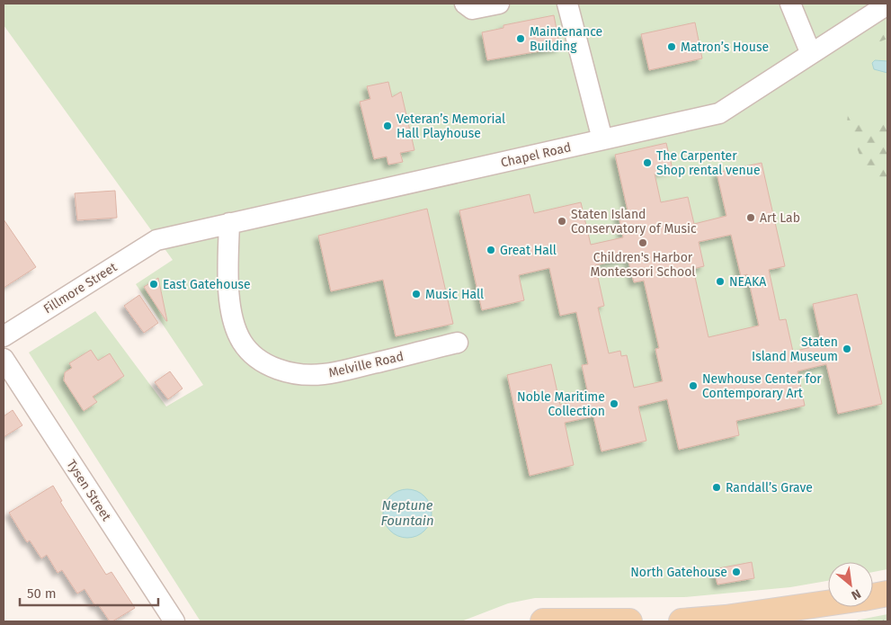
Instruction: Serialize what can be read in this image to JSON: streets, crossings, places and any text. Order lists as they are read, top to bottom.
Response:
{
  "streets": {
    "street": [
      "Chapel Road",
      "Fillmore Street",
      "Melville Road",
      "Tysen Street"
    ]
  },
  "crossings": [
    ["Chapel Road", "Fillmore Street"],
    ["Chapel Road", "Melville Road"]
  ],
  "water": ["Neptune Fountain"],
  "places": [
    "Maintenance Building",
    "Matron’s House",
    "Veteran’s Memorial Hall Playhouse",
    "The Carpenter Shop rental venue",
    "Art Lab",
    "Staten Island Conservatory of Music",
    "Children's Harbor Montessori School",
    "Great Hall",
    "NEAKA",
    "East Gatehouse",
    "Music Hall",
    "Staten Island Museum",
    "Newhouse Center for Contemporary Art",
    "Noble Maritime Collection",
    "Randall’s Grave",
    "North Gatehouse"
  ],
  "scale_bar": "50 m",
  "north": "bottom right"
}
